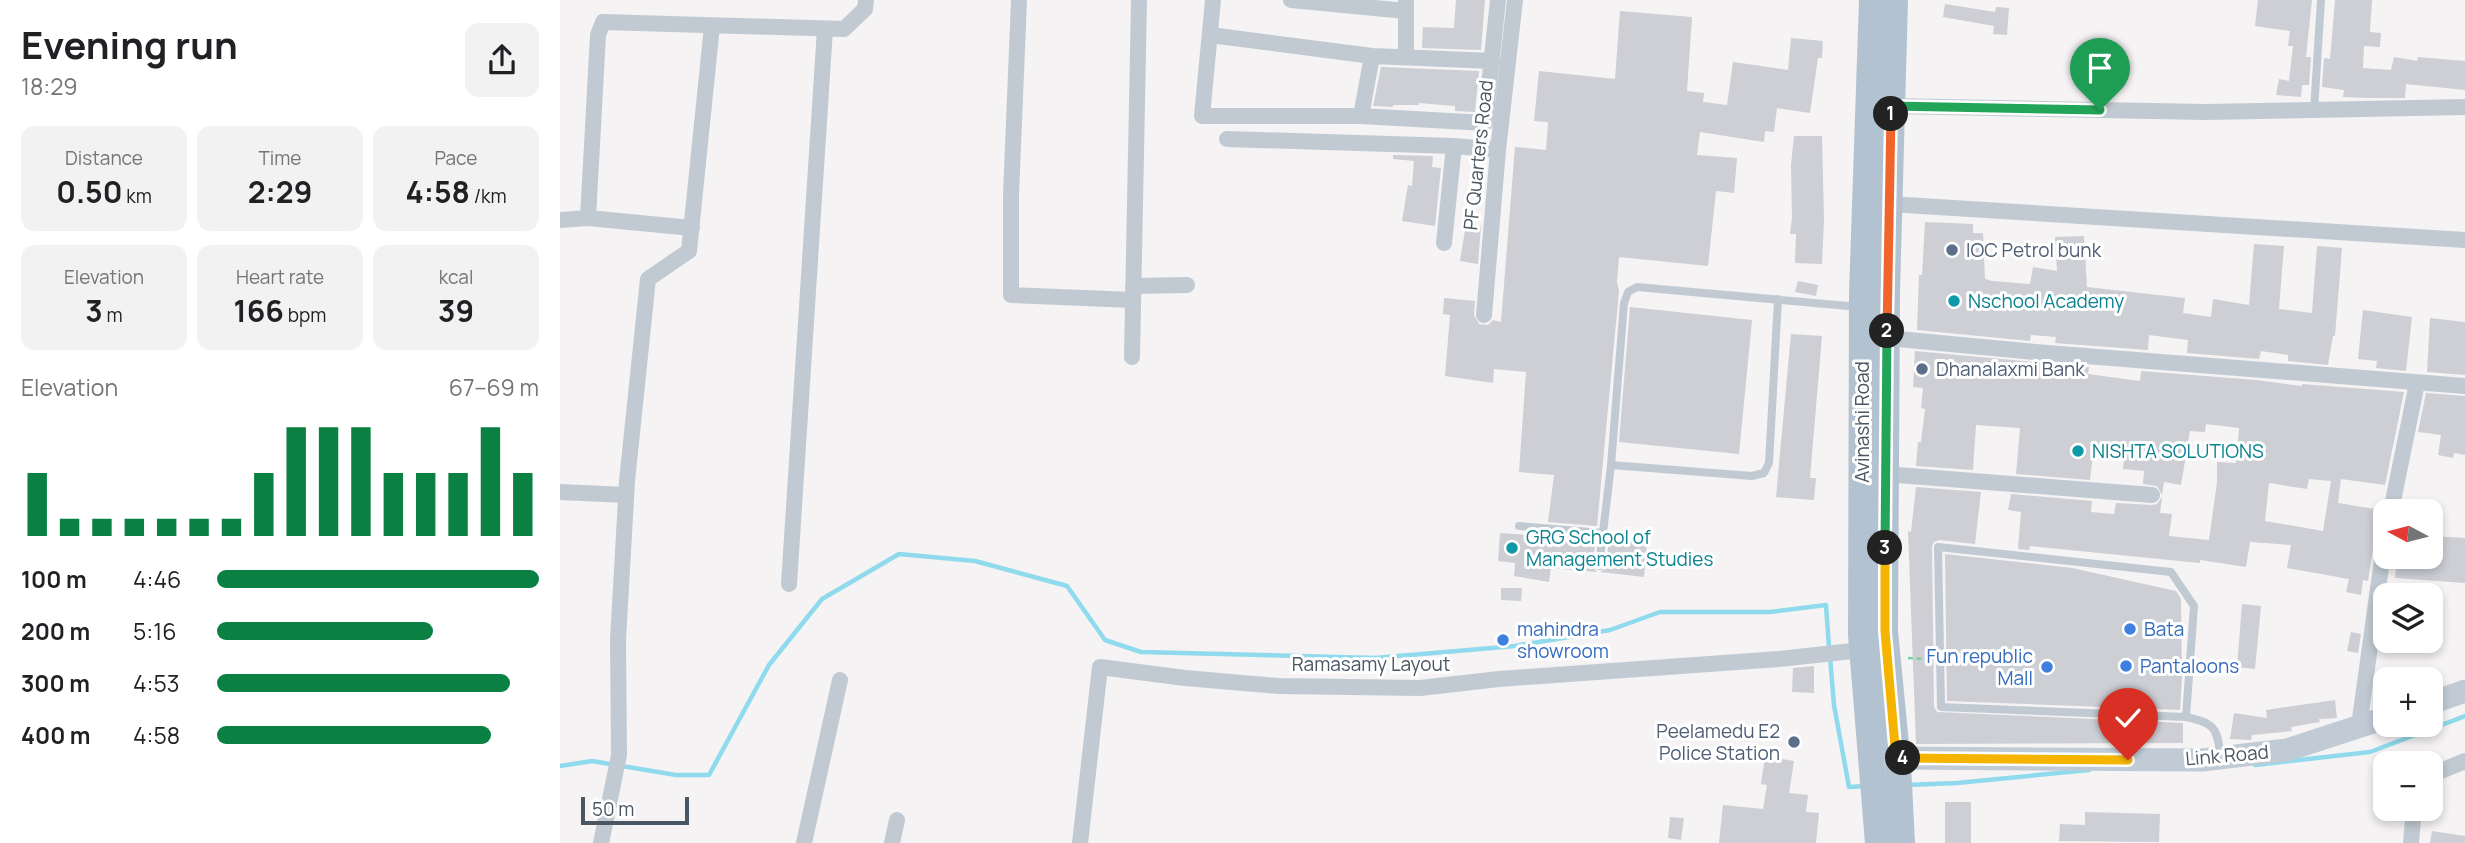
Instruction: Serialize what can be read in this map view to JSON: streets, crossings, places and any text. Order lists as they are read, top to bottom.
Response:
{
  "streets": {
    "main road": ["Avinashi Road"],
    "street": ["PF Quarters Road", "Ramasamy Layout", "Link Road"]
  },
  "crossings": [
    ["Avinashi Road", "Ramasamy Layout"]
  ],
  "places": [
    "IOC Petrol bunk",
    "Nschool Academy",
    "Dhanalaxmi Bank",
    "NISHTA SOLUTIONS",
    "GRG School of Management Studies",
    "Bata",
    "mahindra showroom",
    "Pantaloons",
    "Fun republic Mall",
    "Peelamedu E2 Police Station"
  ],
  "scale_bar": "50 m",
  "north": "left",
  "page": {
    "heading": ["Evening run", "18:29"],
    "pins": [
      "1",
      "2",
      "3",
      "4"
    ],
    "stats": [
      ["Distance", "0.50 km"],
      ["Time", "2:29"],
      ["Pace", "4:58 /km"],
      ["Elevation", "3 m"],
      ["Heart rate", "166 bpm"],
      ["kcal", "39"]
    ],
    "chart": ["Elevation", "67–69 m"],
    "map_buttons": ["+", "−"],
    "list": [
      {
        "name": "100 m",
        "note": "4:46"
      },
      {
        "name": "200 m",
        "note": "5:16"
      },
      {
        "name": "300 m",
        "note": "4:53"
      },
      {
        "name": "400 m",
        "note": "4:58"
      }
    ],
    "scale": "50 m"
  }
}
